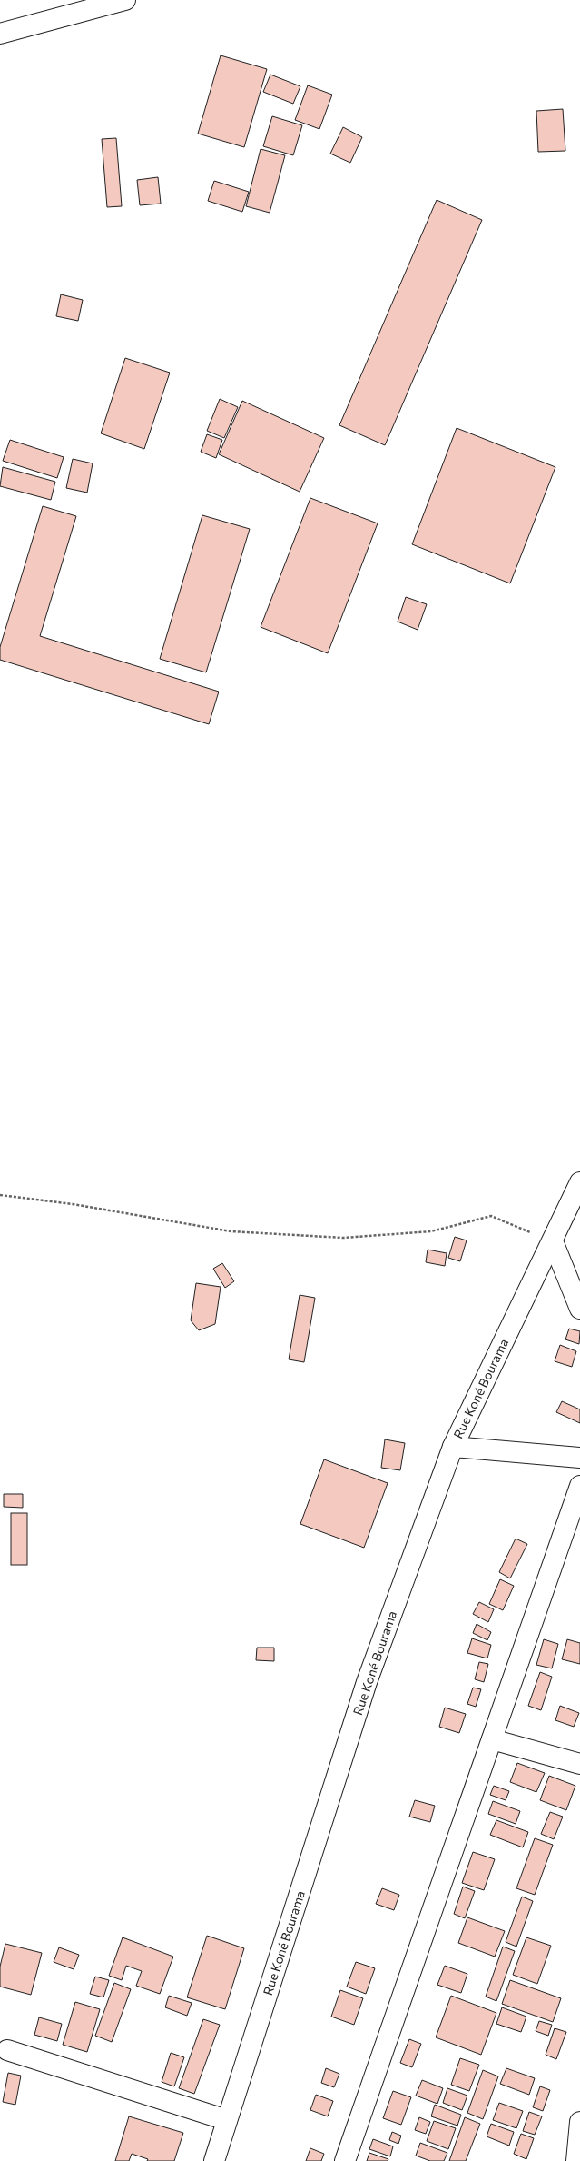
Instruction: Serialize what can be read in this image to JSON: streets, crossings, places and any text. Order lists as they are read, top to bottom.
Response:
{
  "streets": {
    "main road": ["Rue Koné Bourama"]
  }
}
